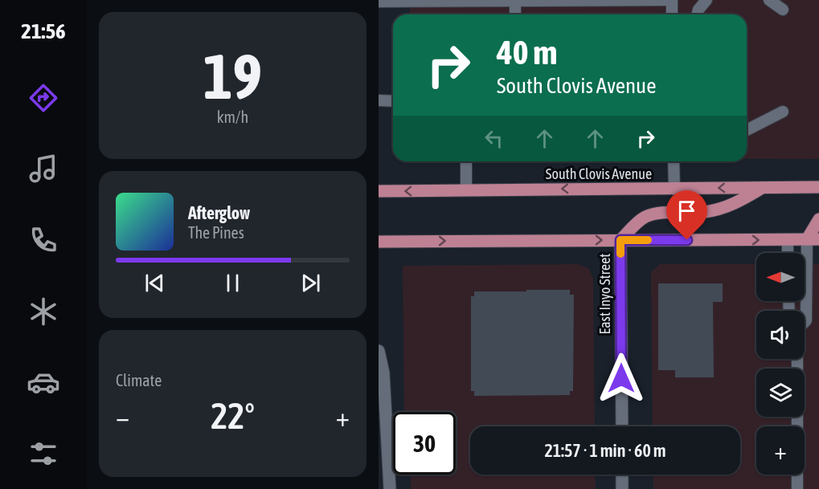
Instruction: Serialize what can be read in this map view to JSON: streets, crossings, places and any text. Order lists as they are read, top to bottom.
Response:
{
  "streets": {
    "main road": ["South Clovis Avenue"],
    "street": ["East Inyo Street"]
  },
  "north": "left",
  "page": {
    "tabs": "21:56",
    "tile": [
      ["19", "km/h"],
      "Climate"
    ],
    "turn": ["40 m", "South Clovis Avenue"],
    "song": ["Afterglow", "The Pines"],
    "map_buttons": "+",
    "heat": ["−", "22°", "+"],
    "limit": "30",
    "trip": "21:57 · 1 min · 60 m"
  }
}
